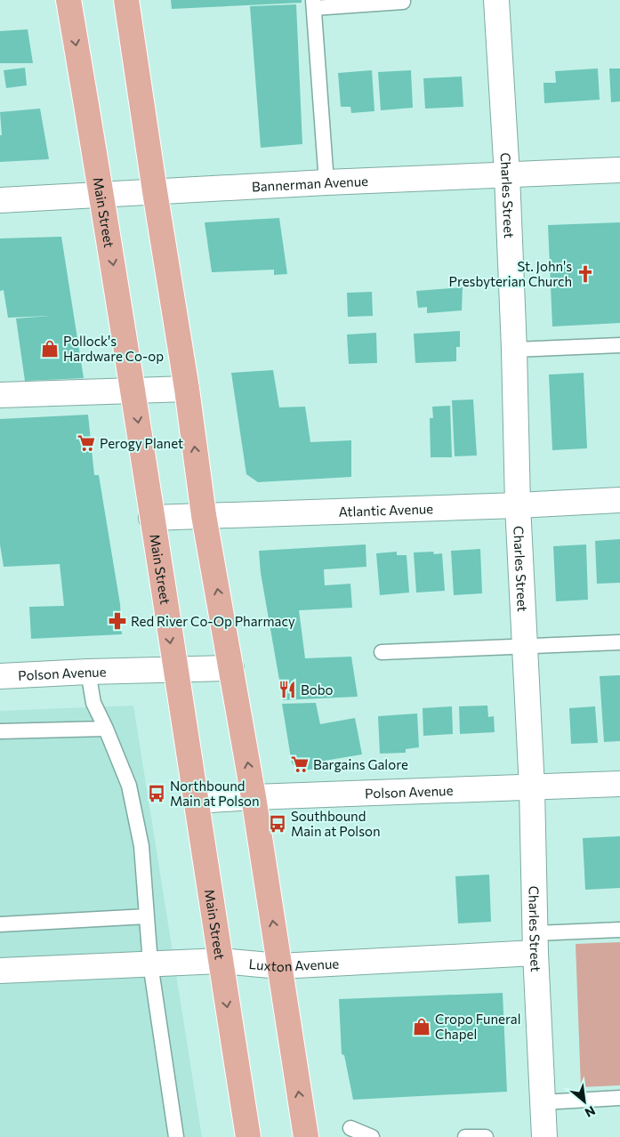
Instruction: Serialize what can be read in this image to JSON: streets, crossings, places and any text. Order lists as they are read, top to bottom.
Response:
{
  "streets": {
    "main road": ["Main Street"],
    "street": [
      "Bannerman Avenue",
      "Charles Street",
      "Atlantic Avenue",
      "Polson Avenue",
      "Luxton Avenue"
    ]
  },
  "crossings": [
    ["Bannerman Avenue", "Charles Street"],
    ["Bannerman Avenue", "Main Street"],
    ["Charles Street", "Atlantic Avenue"],
    ["Charles Street", "Polson Avenue"],
    ["Charles Street", "Luxton Avenue"],
    ["Main Street", "Atlantic Avenue"],
    ["Main Street", "Polson Avenue"],
    ["Main Street", "Luxton Avenue"]
  ],
  "places": {
    "church": ["St. John's Presbyterian Church"],
    "shop": ["Pollock's Hardware Co-op", "Cropo Funeral Chapel"],
    "supermarket": ["Perogy Planet", "Bargains Galore"],
    "pharmacy": ["Red River Co-Op Pharmacy"],
    "restaurant": ["Bobo"],
    "bus stop": ["Northbound Main at Polson", "Southbound Main at Polson"]
  },
  "north": "bottom right"
}
